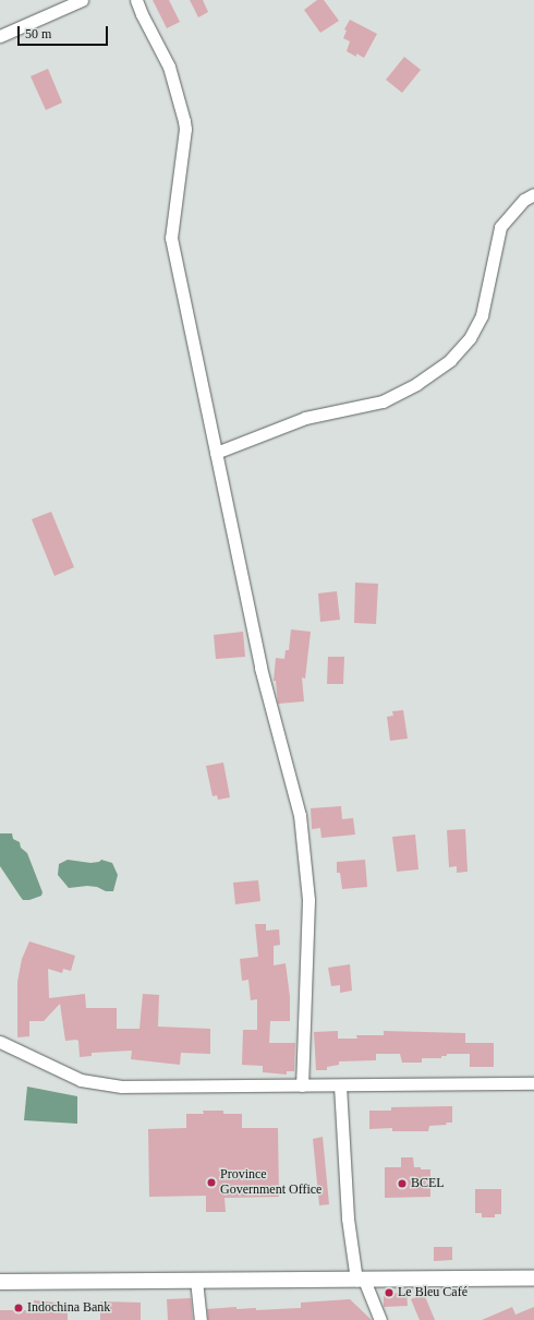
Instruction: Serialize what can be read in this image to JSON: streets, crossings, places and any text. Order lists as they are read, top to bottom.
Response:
{
  "places": [
    "Province Government Office",
    "BCEL",
    "Le Bleu Café",
    "Indochina Bank"
  ],
  "scale_bar": "50 m"
}
